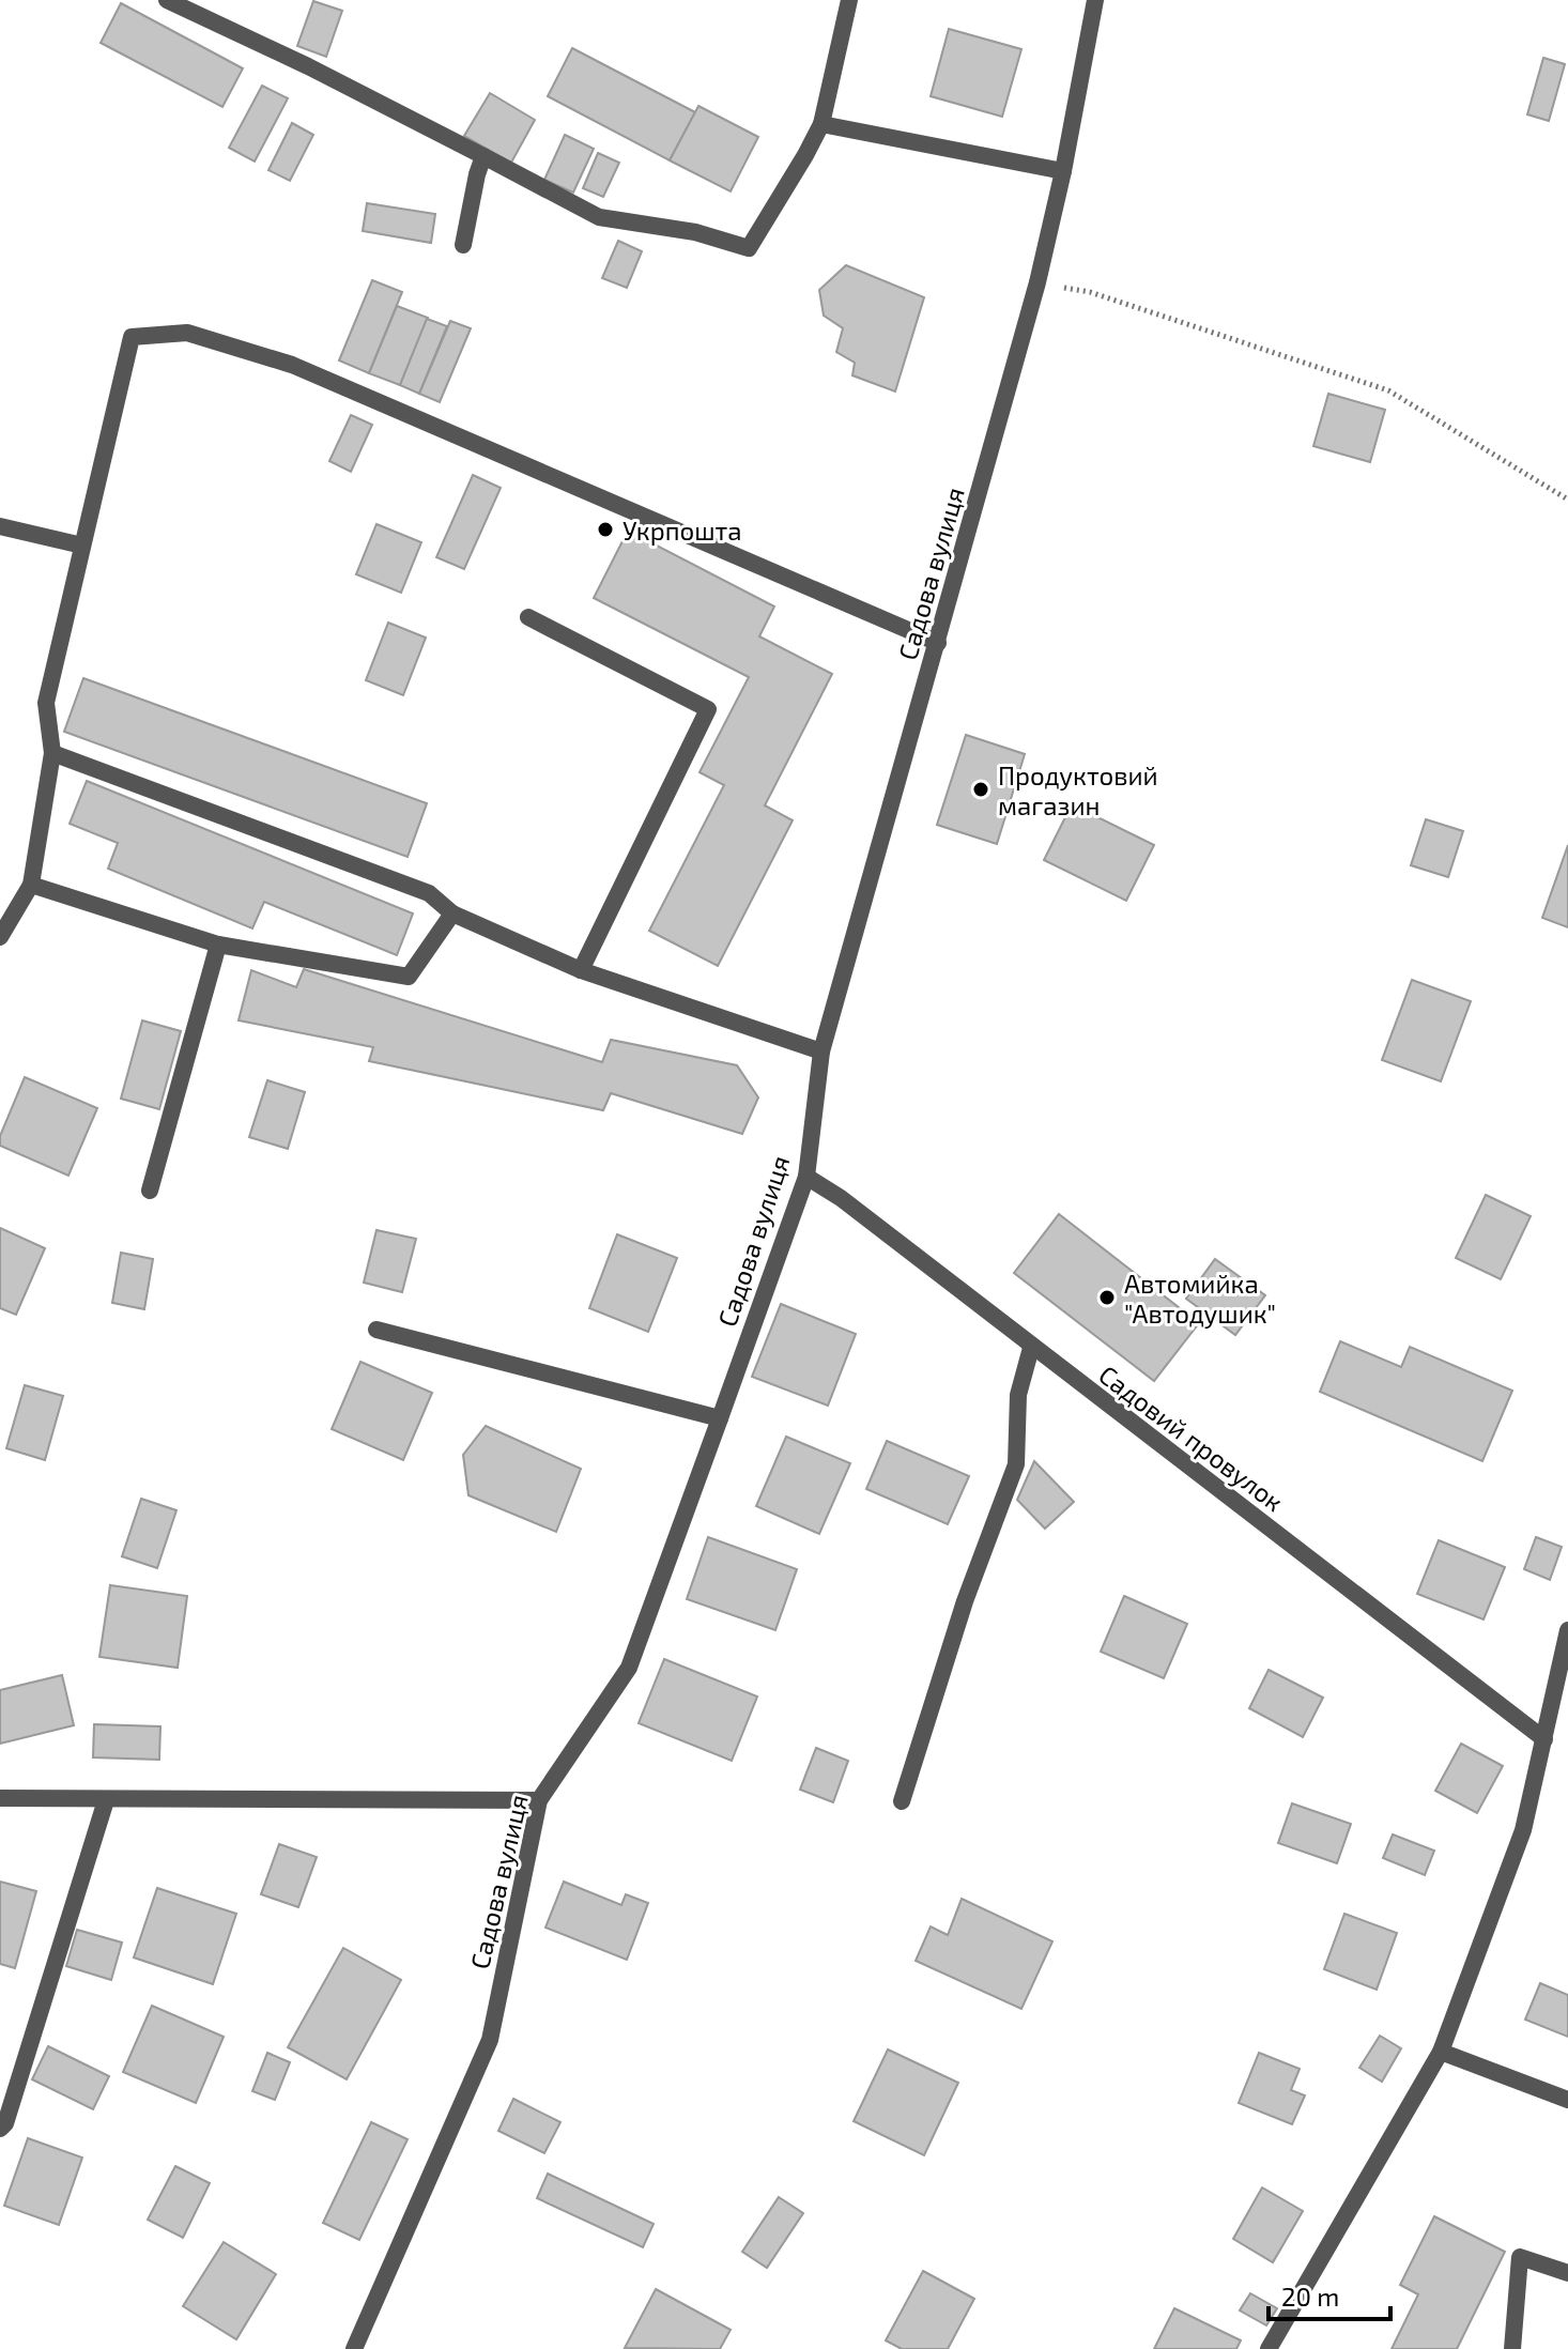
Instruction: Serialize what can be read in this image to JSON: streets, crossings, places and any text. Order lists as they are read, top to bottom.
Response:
{
  "streets": {
    "street": ["Садова вулиця", "Садовий провулок"]
  },
  "crossings": [
    ["Садова вулиця", "Садовий провулок"]
  ],
  "places": ["Укрпошта", "Продуктовий магазин", "Автомийка \"Автодушик\""],
  "scale_bar": "20 m"
}
